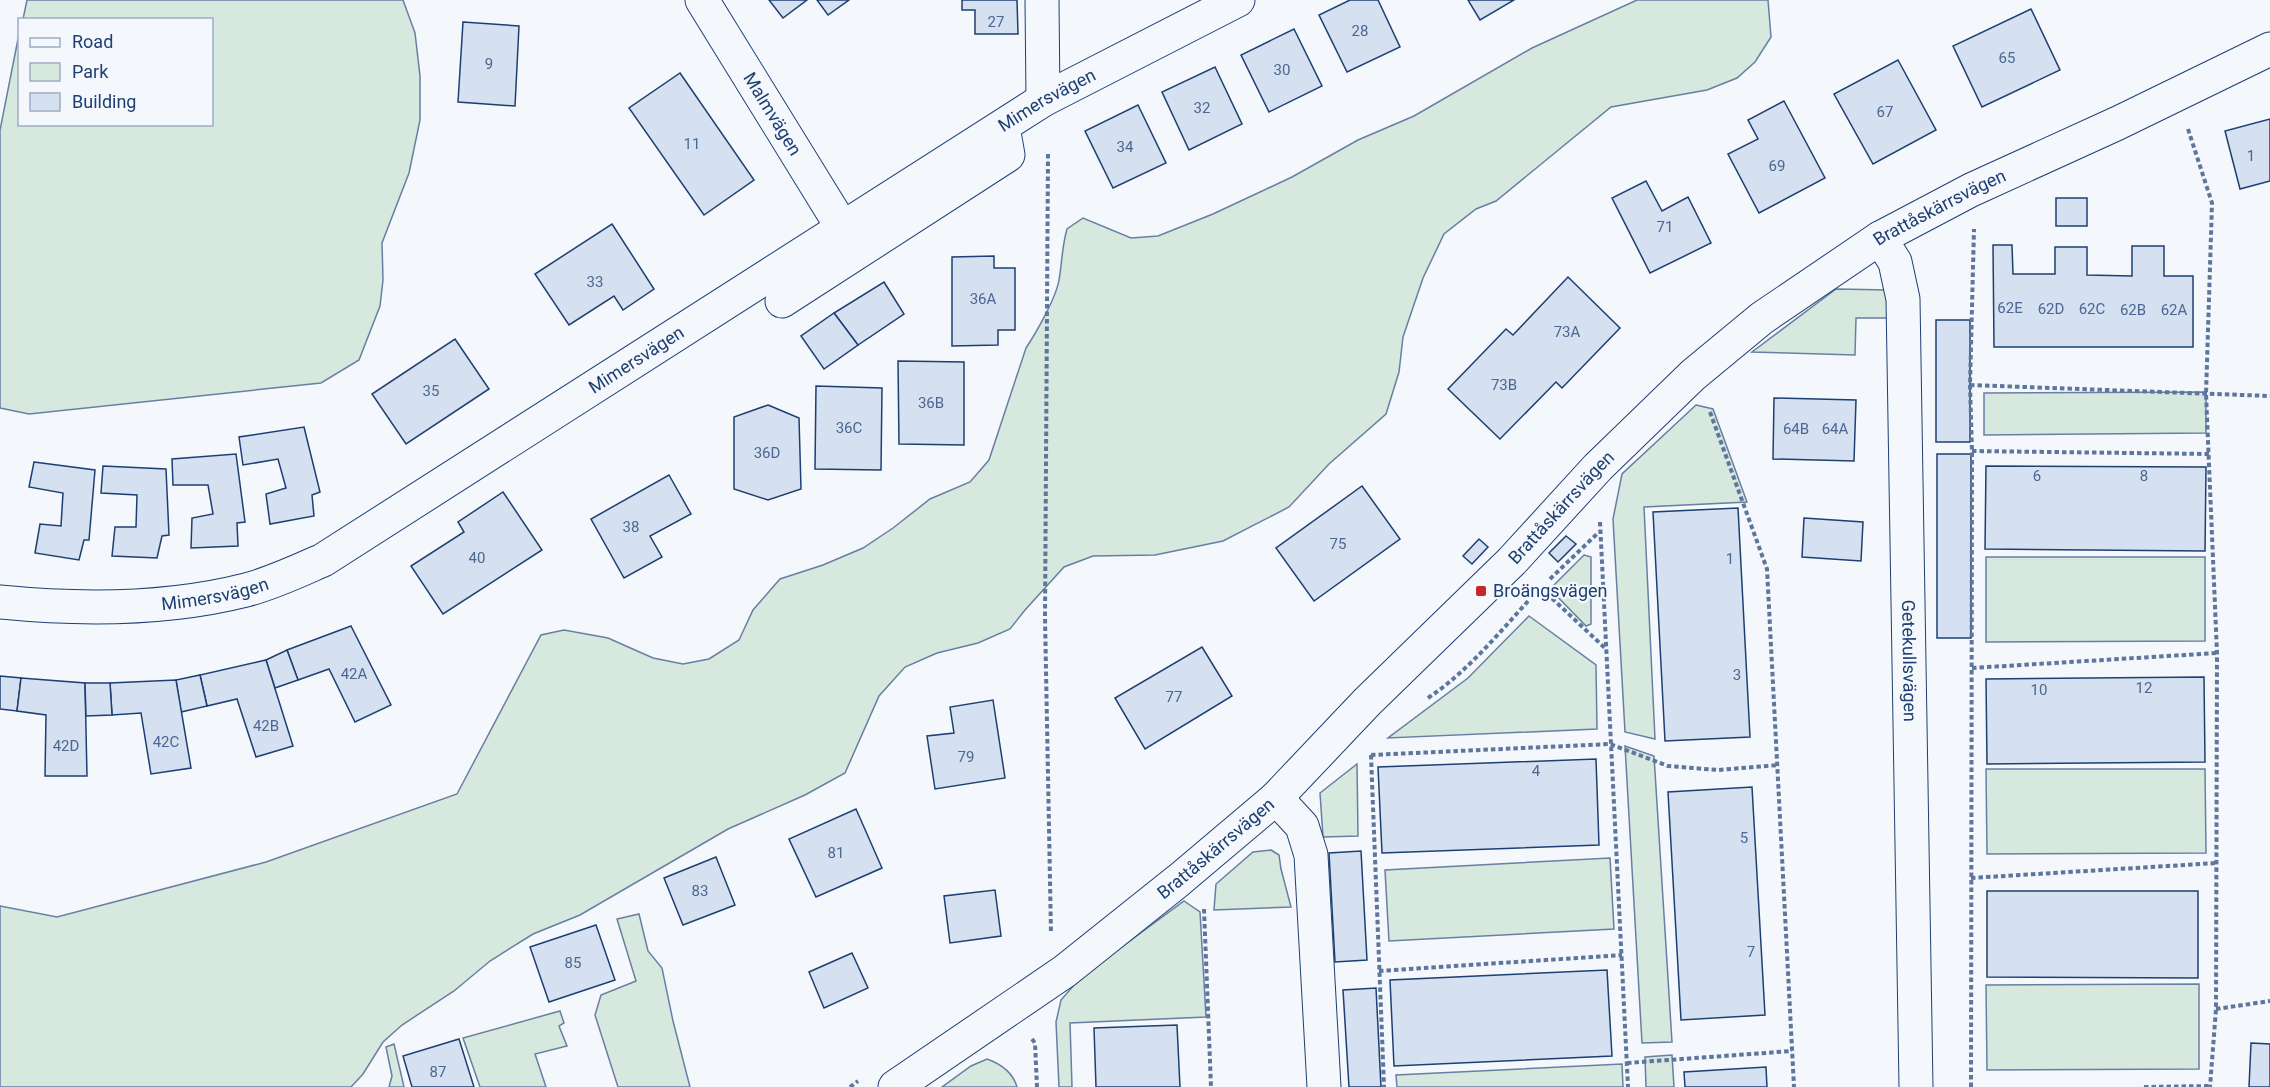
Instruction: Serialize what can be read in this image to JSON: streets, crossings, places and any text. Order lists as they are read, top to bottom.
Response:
{
  "streets": {
    "street": [
      "Mimersvägen",
      "Malmvägen",
      "Brattåskärrsvägen",
      "Getekullsvägen"
    ]
  },
  "crossings": [
    ["Mimersvägen", "Malmvägen"],
    ["Brattåskärrsvägen", "Getekullsvägen"]
  ],
  "places": {
    "transit": ["Broängsvägen"]
  },
  "house_numbers": [
    "27",
    "28",
    "65",
    "9",
    "30",
    "32",
    "67",
    "11",
    "34",
    "1",
    "69",
    "71",
    "33",
    "36A",
    "62E",
    "62D",
    "62C",
    "62B",
    "62A",
    "73A",
    "73B",
    "35",
    "36B",
    "36C",
    "64B",
    "64A",
    "36D",
    "6",
    "8",
    "38",
    "75",
    "40",
    "1",
    "42A",
    "3",
    "12",
    "10",
    "77",
    "42B",
    "42C",
    "42D",
    "79",
    "4",
    "5",
    "81",
    "83",
    "7",
    "85",
    "87"
  ],
  "legend": ["Road", "Park", "Building"]
}
